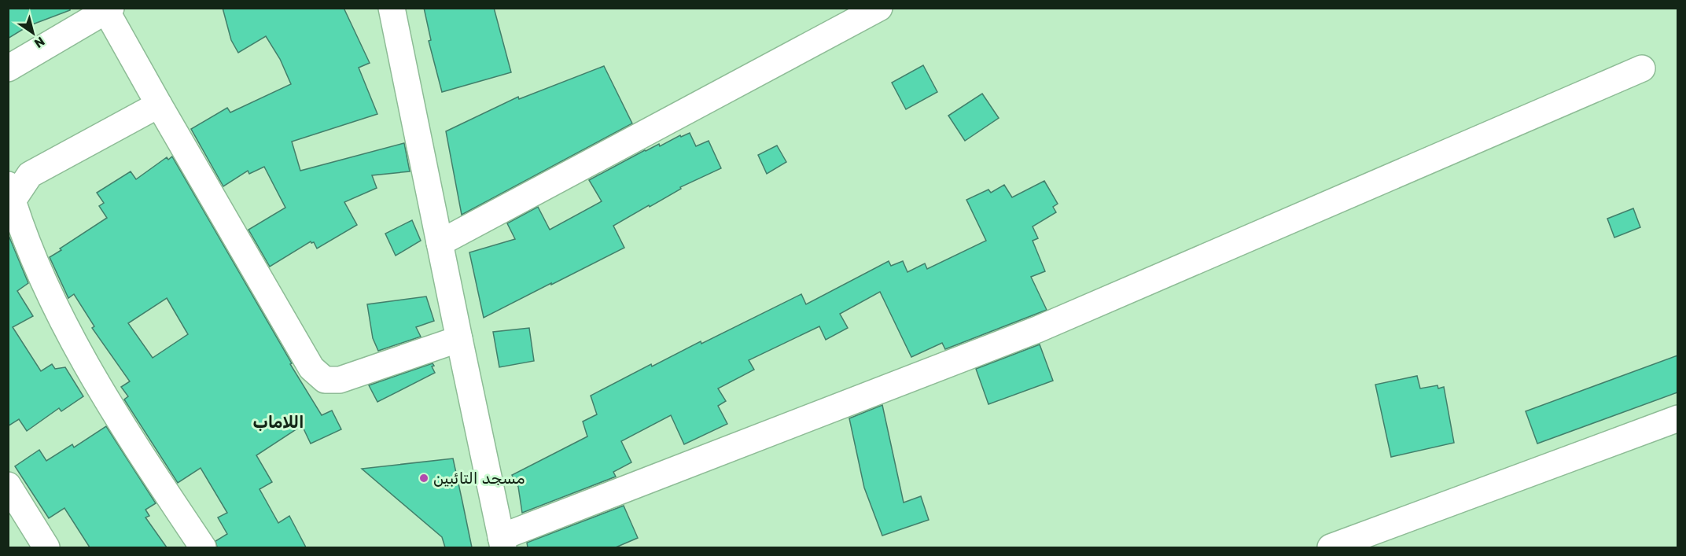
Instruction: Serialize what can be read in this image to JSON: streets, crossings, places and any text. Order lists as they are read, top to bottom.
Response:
{
  "districts": ["اللاماب"],
  "places": ["مسجد التائبين"],
  "north": "bottom right"
}
